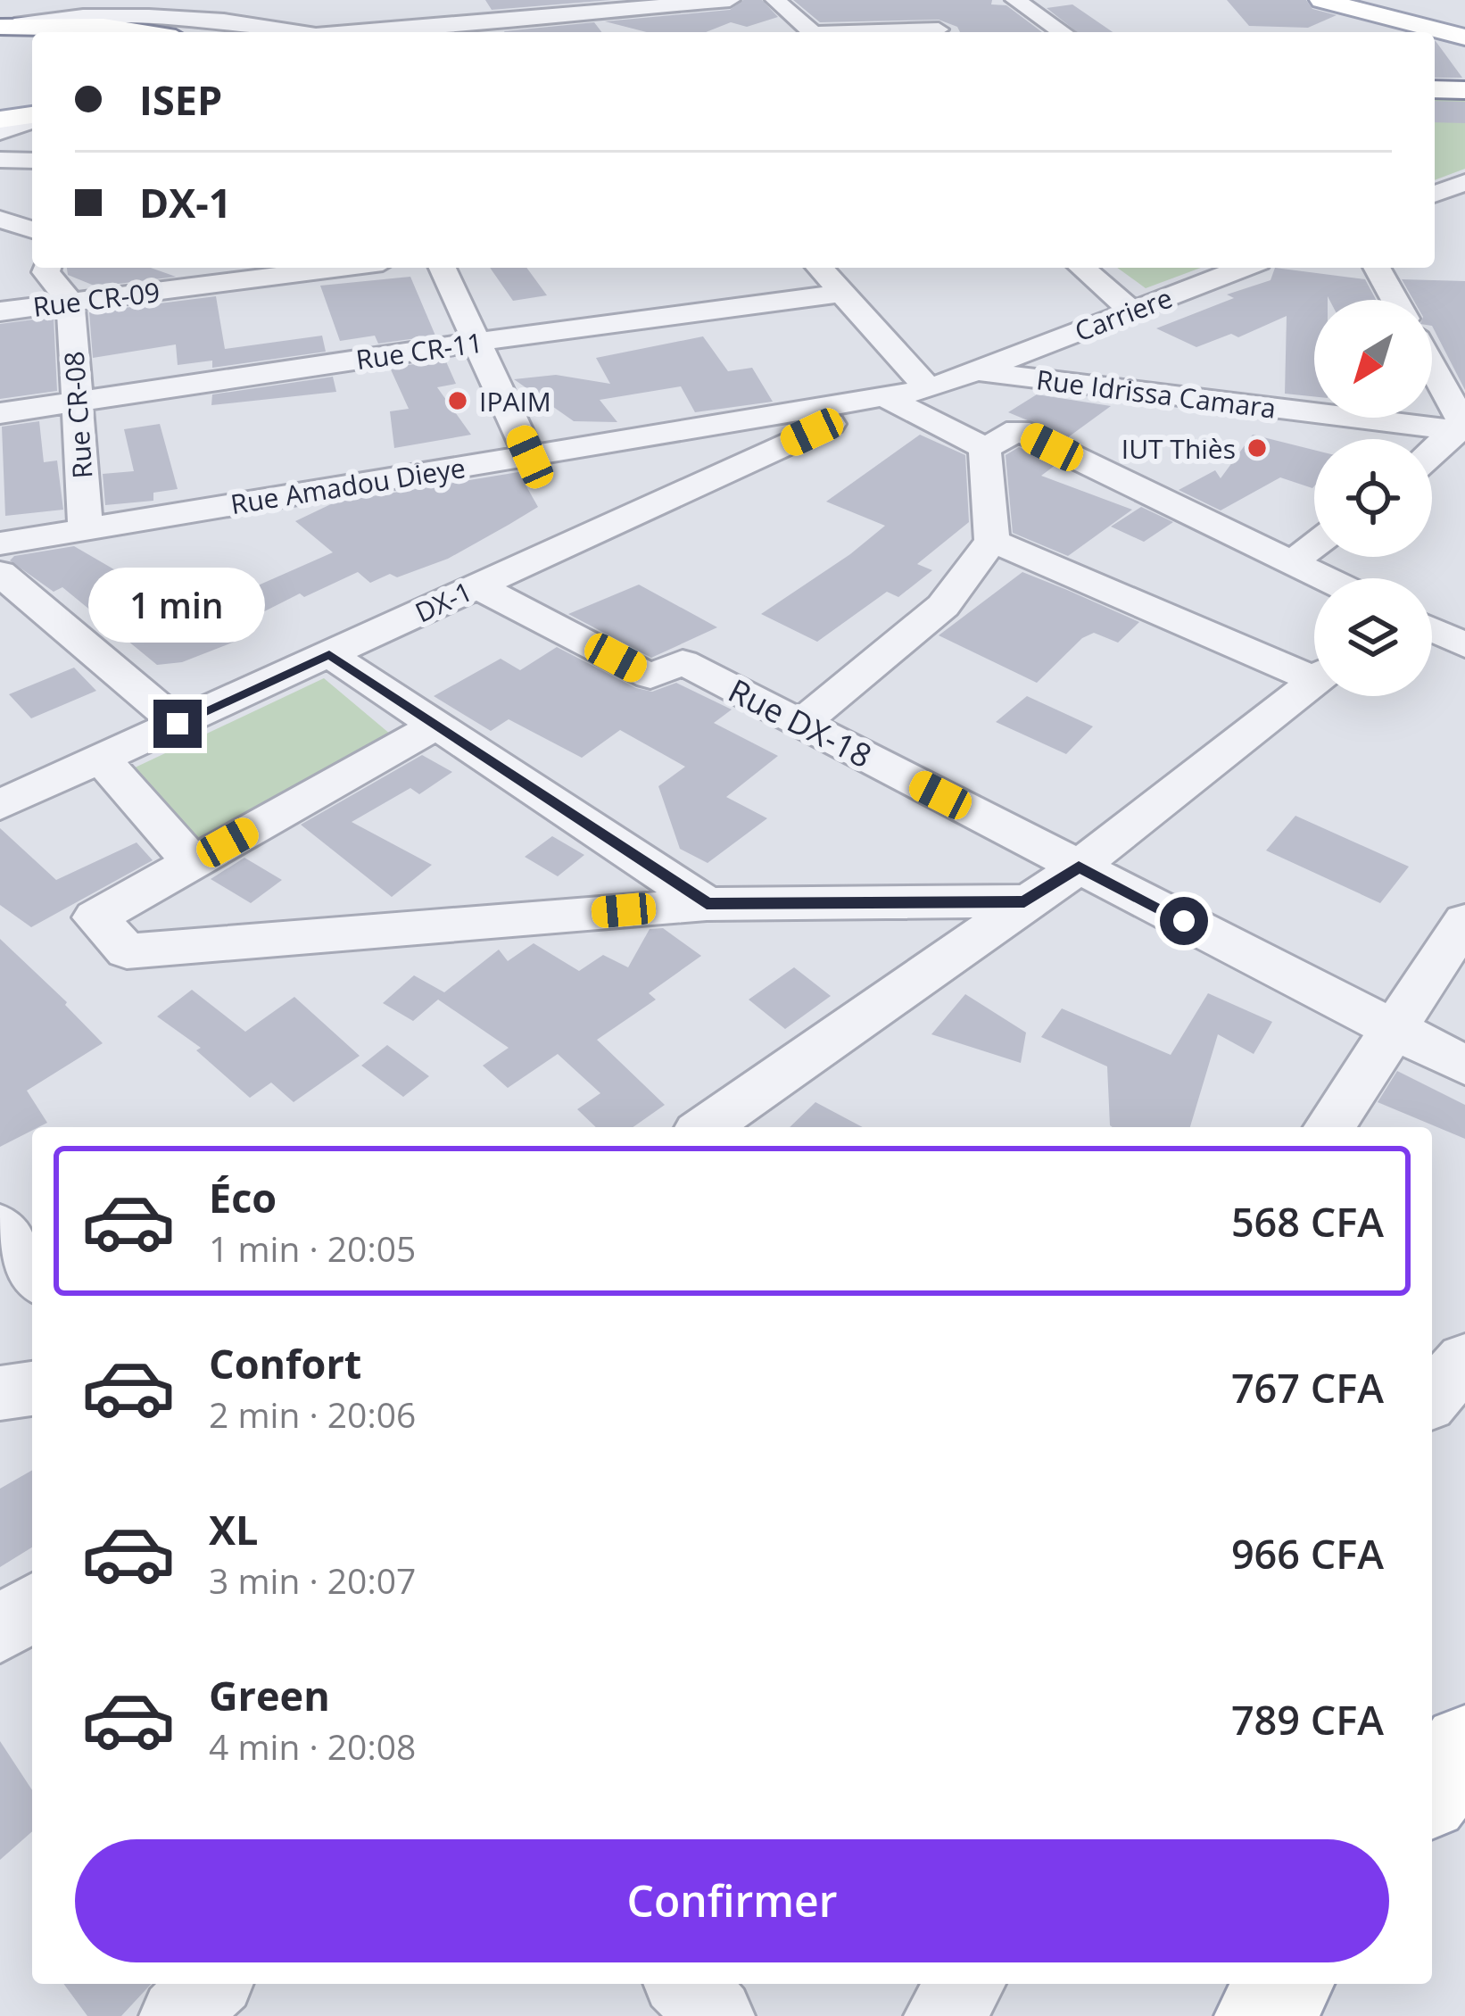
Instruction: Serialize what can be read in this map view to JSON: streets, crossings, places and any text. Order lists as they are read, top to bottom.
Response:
{
  "streets": {
    "street": [
      "Rue CR-09",
      "Carriere",
      "Rue CR-11",
      "Rue Idrissa Camara",
      "Rue CR-08",
      "Rue Amadou Dieye",
      "DX-1",
      "Rue DX-18"
    ]
  },
  "crossings": [
    ["Rue CR-09", "Rue CR-08"],
    ["Carriere", "Rue Idrissa Camara"],
    ["Carriere", "Rue Amadou Dieye"],
    ["Carriere", "DX-1"],
    ["Rue CR-11", "Rue CR-08"],
    ["Rue CR-08", "Rue Amadou Dieye"],
    ["Rue Amadou Dieye", "DX-1"],
    ["DX-1", "Rue DX-18"]
  ],
  "places": ["IPAIM", "IUT Thiès"],
  "north": "bottom left",
  "page": {
    "banner": ["ISEP", "DX-1"],
    "bubble": "1 min",
    "list": [
      {
        "name": "Éco",
        "note": "1 min · 20:05",
        "value": "568 CFA"
      },
      {
        "name": "Confort",
        "note": "2 min · 20:06",
        "value": "767 CFA"
      },
      {
        "name": "XL",
        "note": "3 min · 20:07",
        "value": "966 CFA"
      },
      {
        "name": "Green",
        "note": "4 min · 20:08",
        "value": "789 CFA"
      }
    ],
    "buttons": "Confirmer"
  }
}
